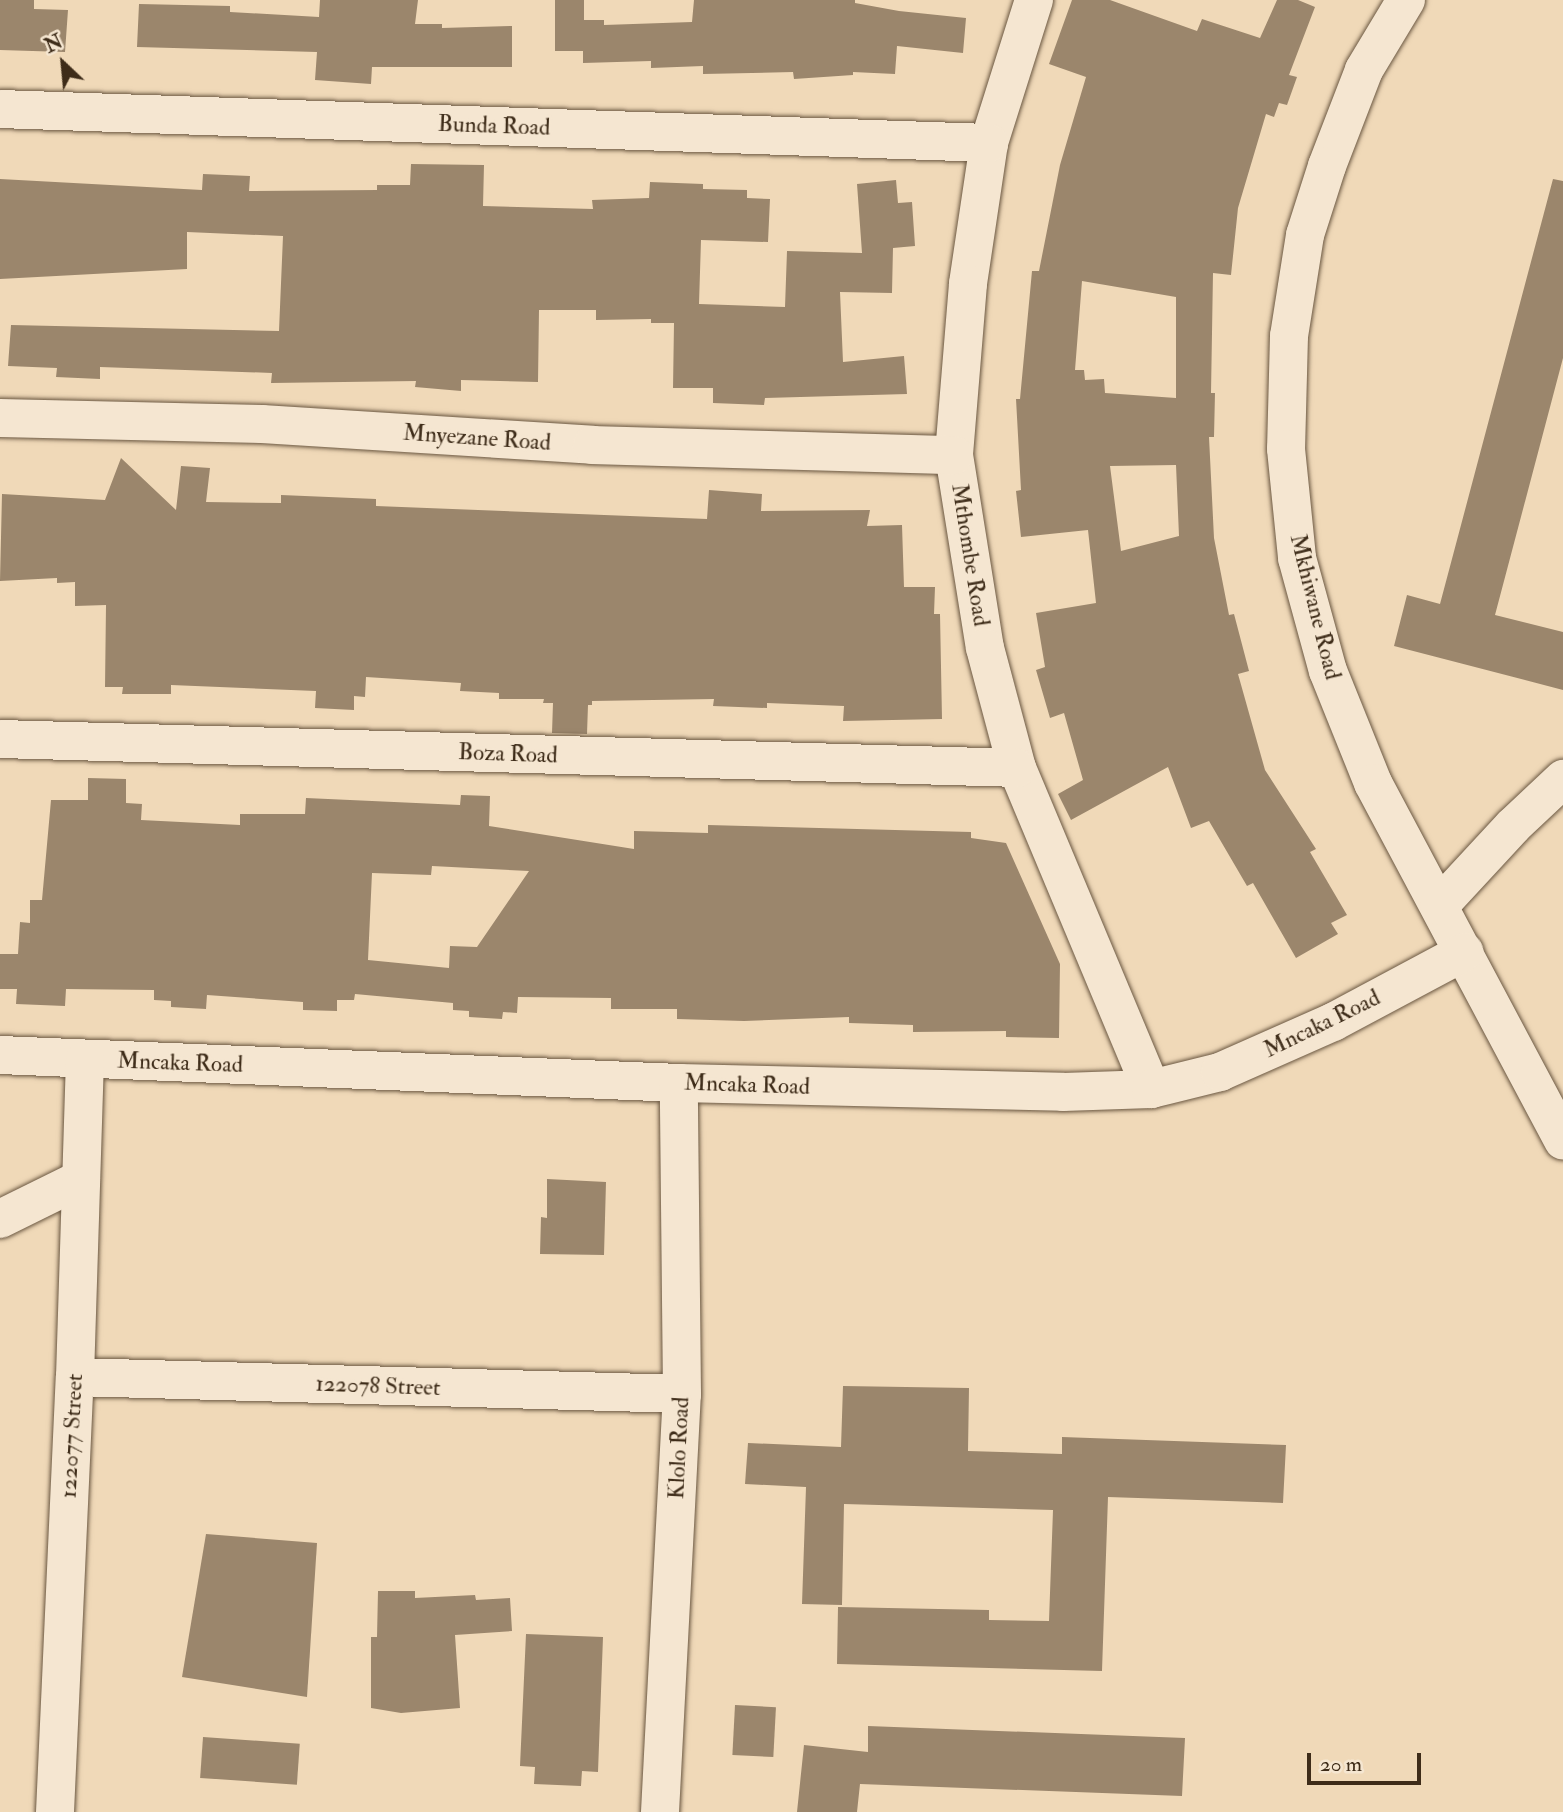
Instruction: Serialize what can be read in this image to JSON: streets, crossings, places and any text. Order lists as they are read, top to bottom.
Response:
{
  "streets": {
    "street": [
      "Bunda Road",
      "Mnyezane Road",
      "Mthombe Road",
      "Mkhiwane Road",
      "Boza Road",
      "Mncaka Road",
      "122078 Street",
      "122077 Street",
      "Klolo Road"
    ]
  },
  "crossings": [
    ["Bunda Road", "Mthombe Road"],
    ["Mnyezane Road", "Mthombe Road"],
    ["Mthombe Road", "Boza Road"],
    ["Mthombe Road", "Mncaka Road"],
    ["Mkhiwane Road", "Mncaka Road"],
    ["Mncaka Road", "122077 Street"],
    ["Mncaka Road", "Klolo Road"],
    ["122078 Street", "122077 Street"],
    ["122078 Street", "Klolo Road"]
  ],
  "scale_bar": "20 m",
  "north": "top left"
}
